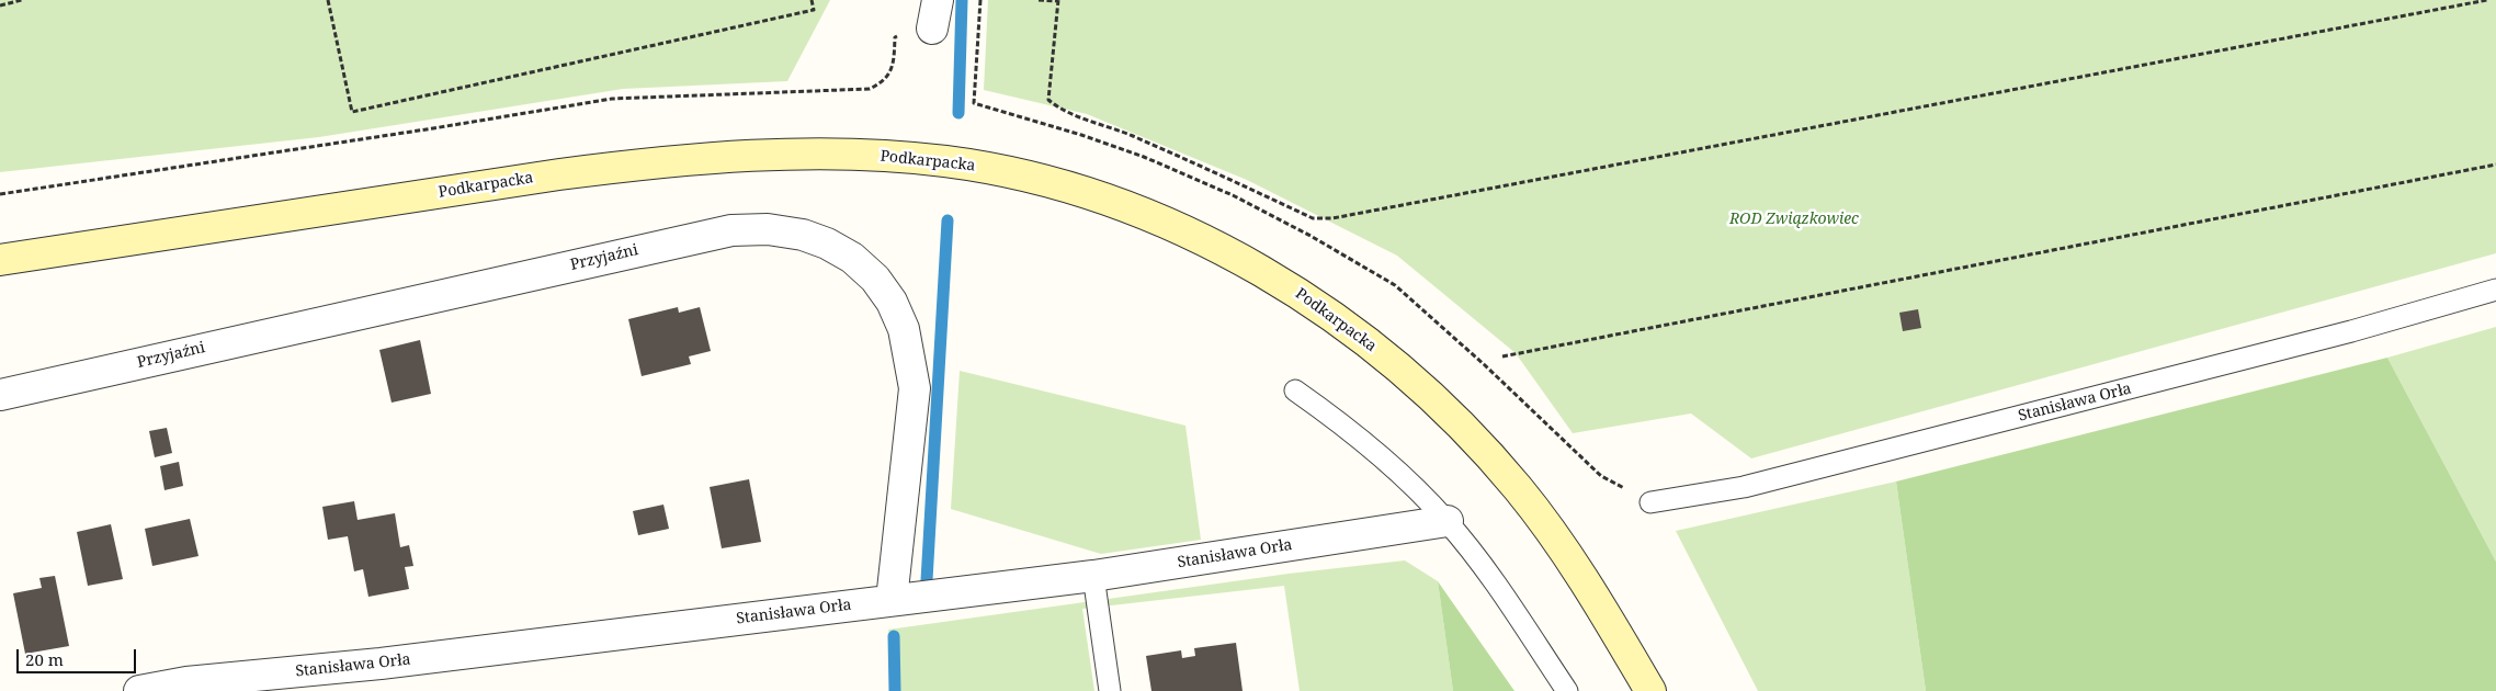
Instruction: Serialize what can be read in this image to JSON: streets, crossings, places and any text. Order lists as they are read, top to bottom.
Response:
{
  "streets": {
    "main road": ["Podkarpacka"],
    "street": ["Przyjaźni", "Stanisława Orła"]
  },
  "crossings": [
    ["Przyjaźni", "Stanisława Orła"]
  ],
  "parks": ["ROD Związkowiec"],
  "scale_bar": "20 m"
}
